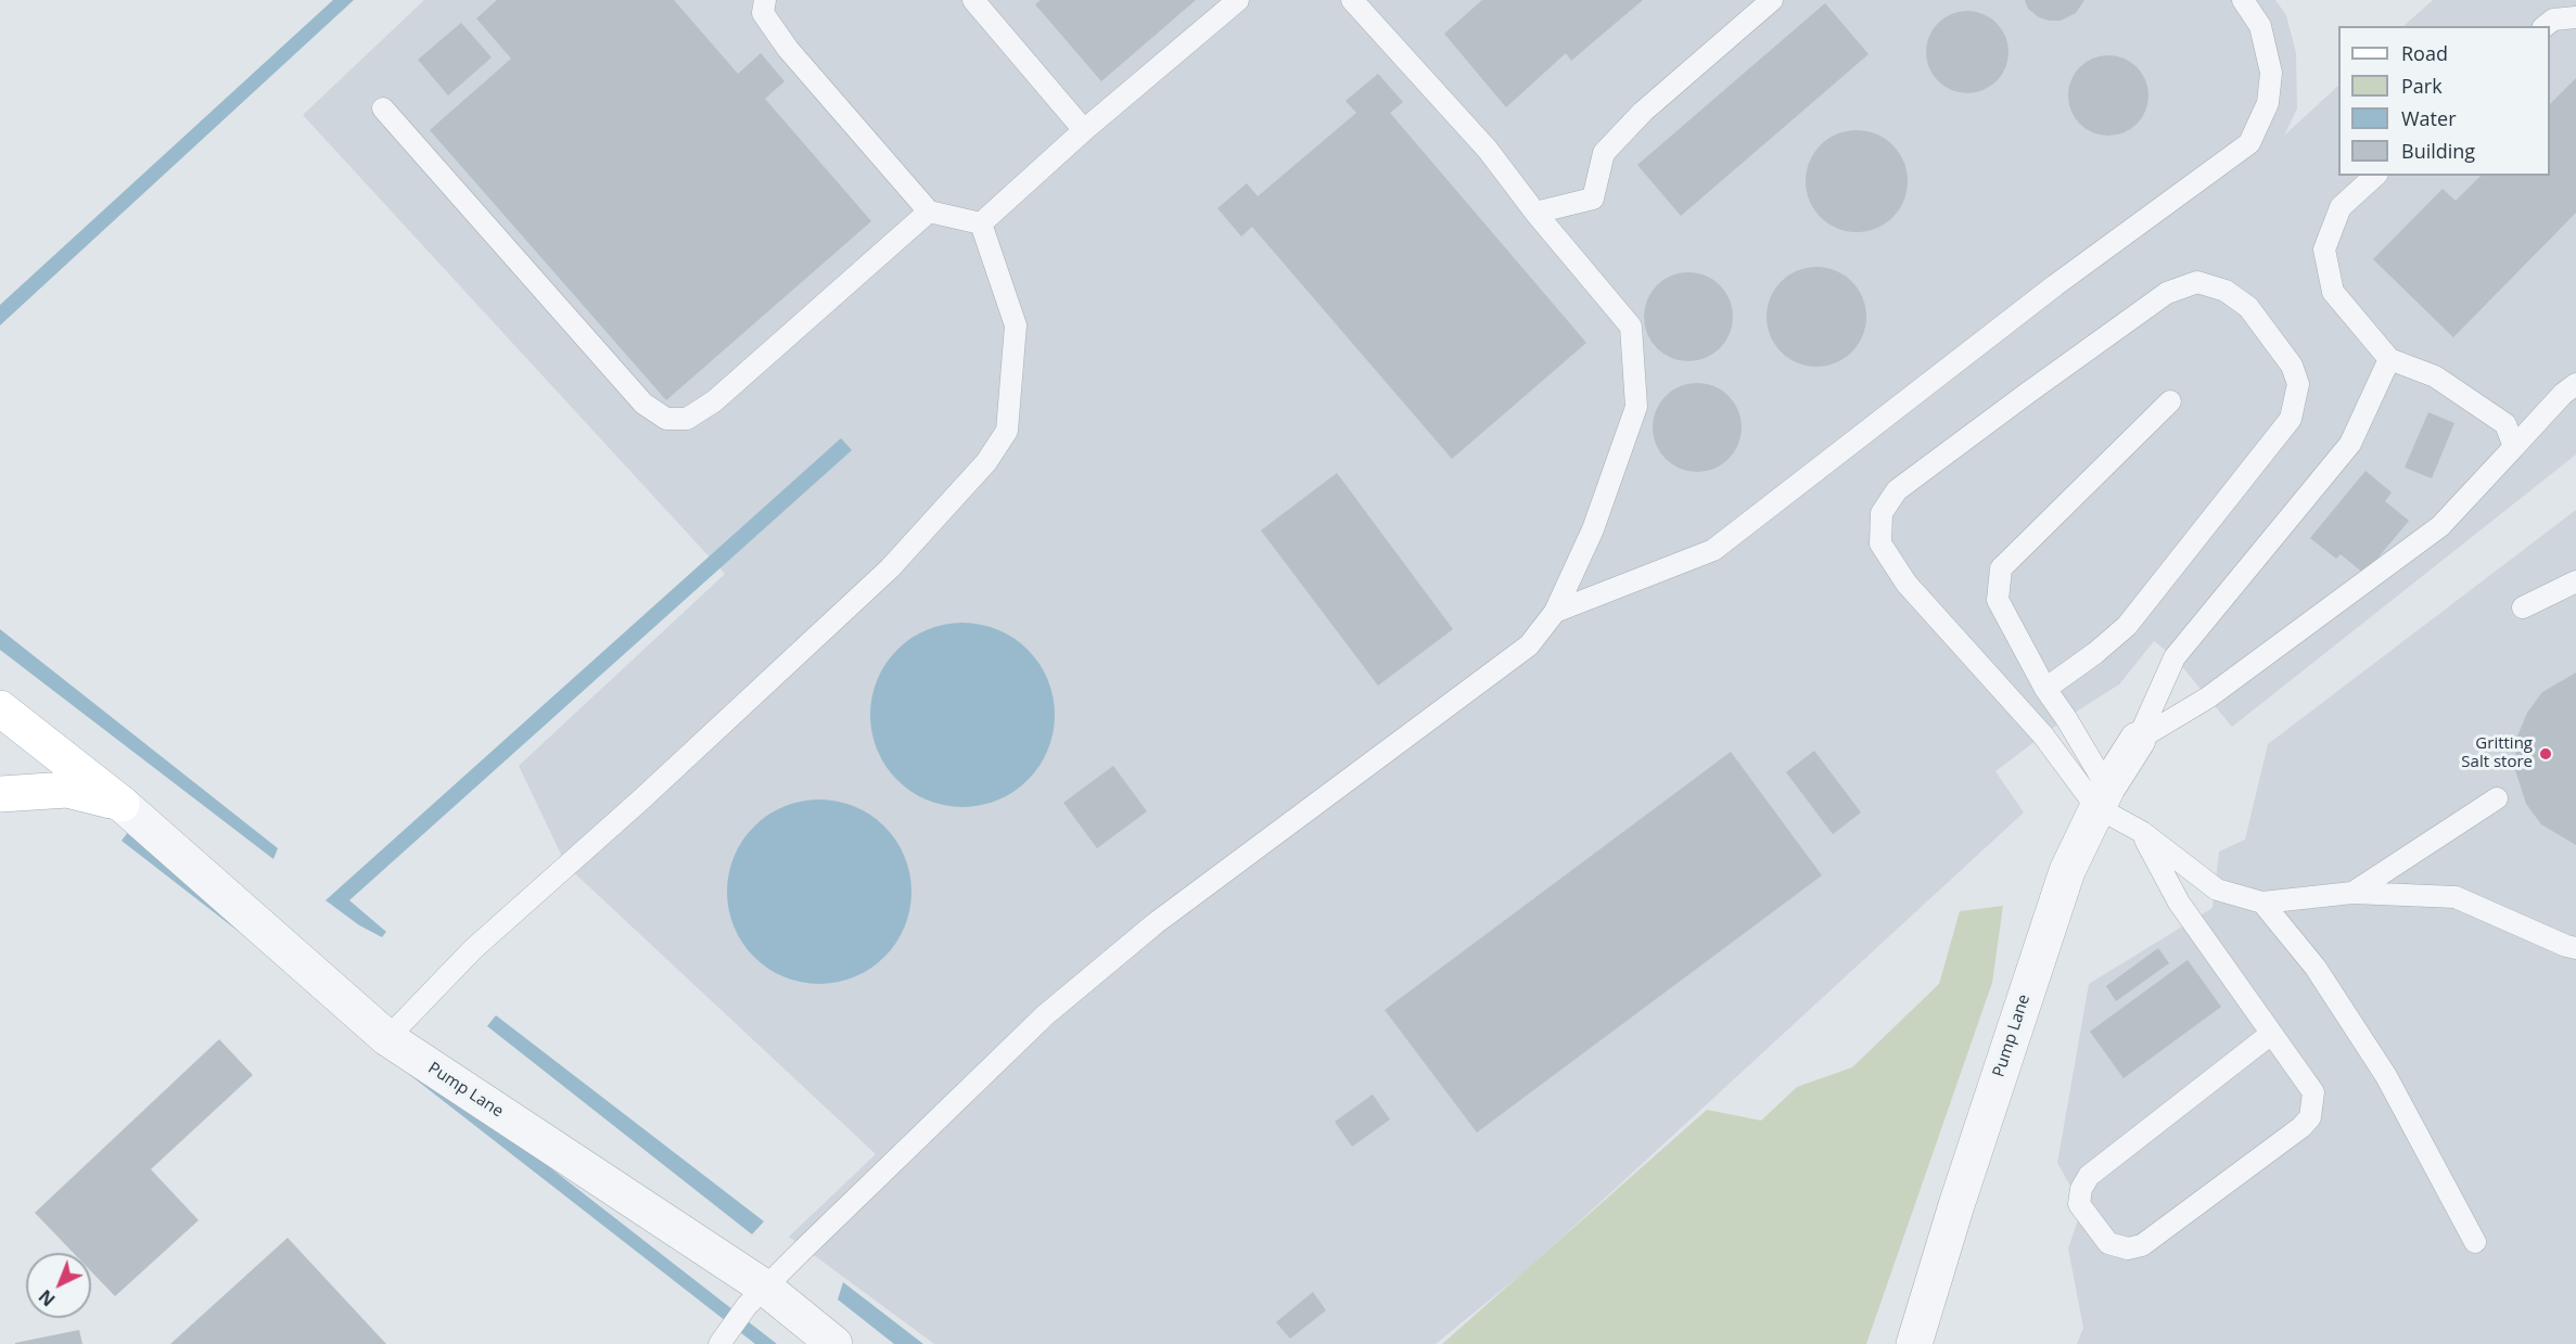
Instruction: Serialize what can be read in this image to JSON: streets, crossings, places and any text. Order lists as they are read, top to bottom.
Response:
{
  "streets": {
    "street": ["Pump Lane"]
  },
  "places": ["Gritting Salt store"],
  "legend": [
    "Road",
    "Park",
    "Water",
    "Building"
  ],
  "north": "bottom left"
}
